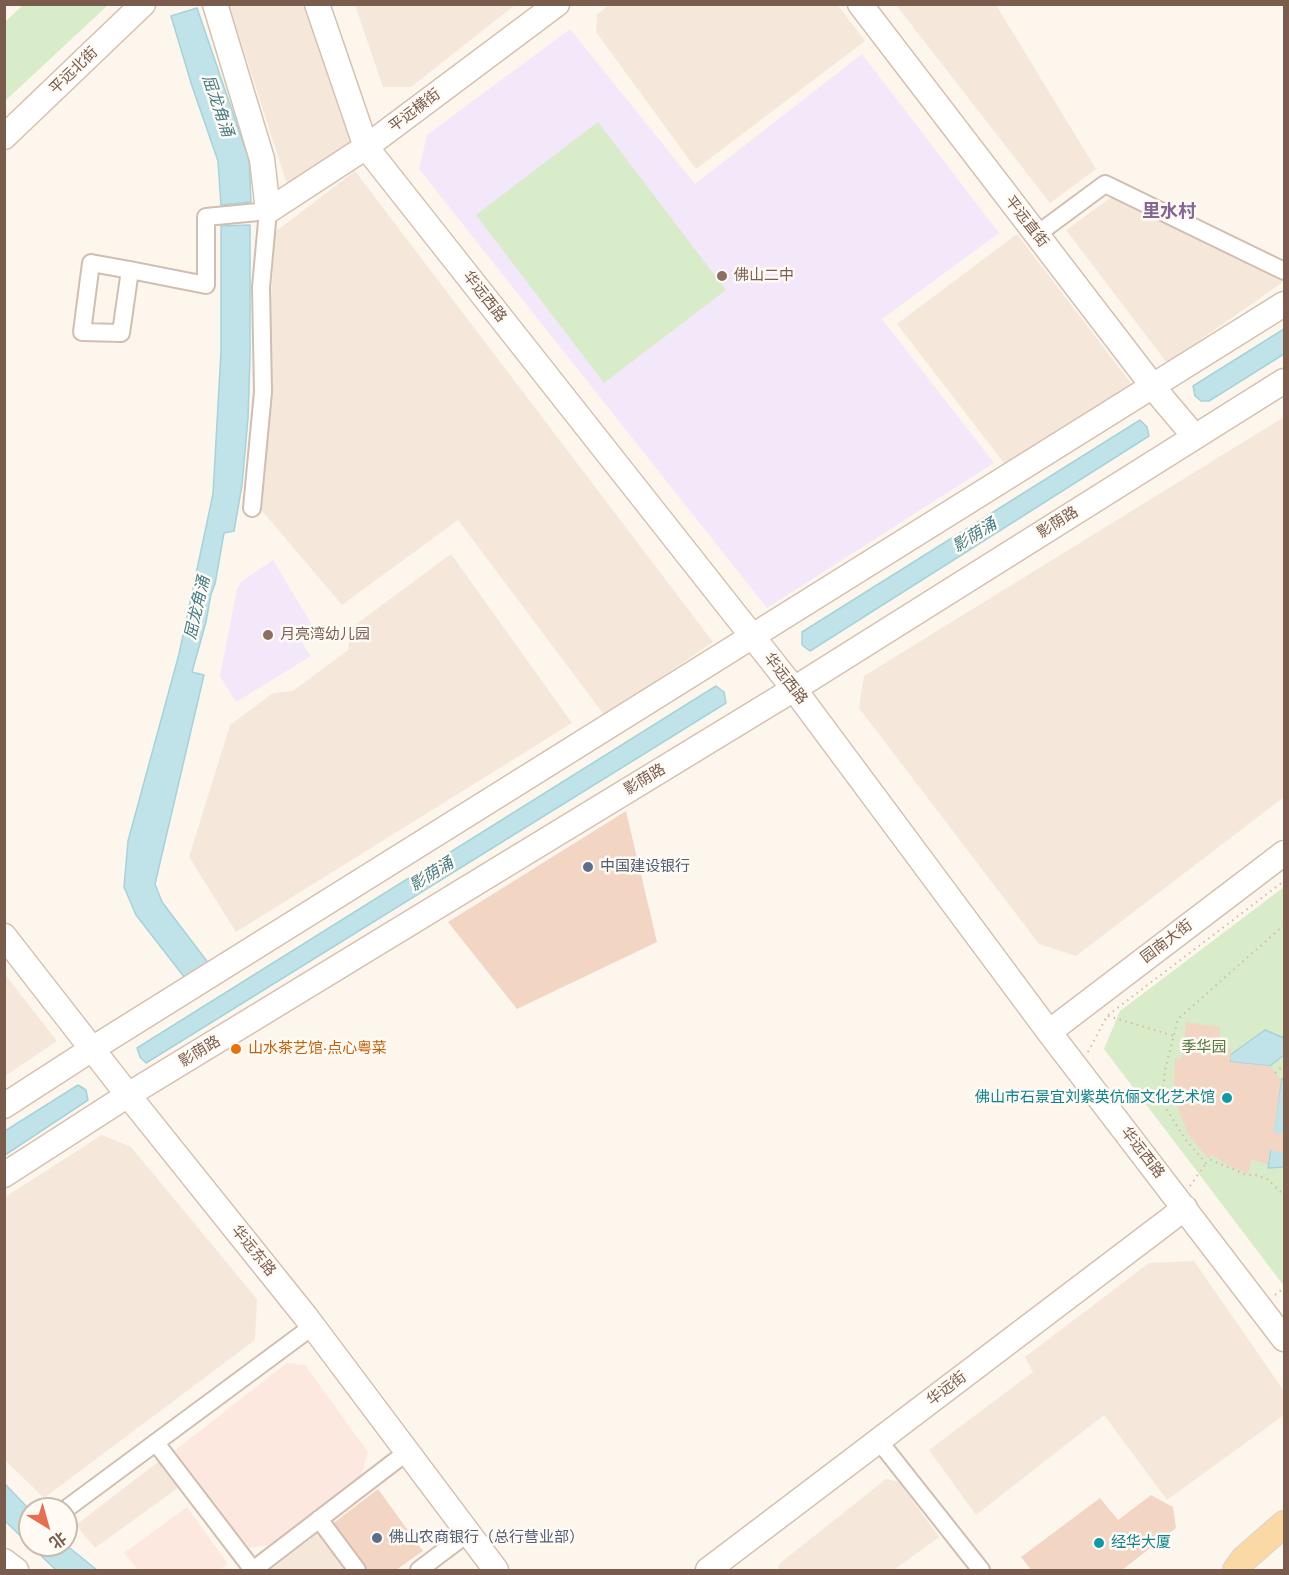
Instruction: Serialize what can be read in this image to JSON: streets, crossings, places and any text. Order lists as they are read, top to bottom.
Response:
{
  "streets": {
    "street": [
      "平远北街",
      "平远横街",
      "平远直街",
      "华远西路",
      "影荫路",
      "园南大街",
      "华远东路",
      "华远街"
    ]
  },
  "crossings": [
    ["平远横街", "华远西路"],
    ["平远直街", "影荫路"],
    ["华远西路", "影荫路"],
    ["华远西路", "园南大街"],
    ["华远西路", "华远街"],
    ["影荫路", "华远东路"]
  ],
  "districts": ["里水村"],
  "water": ["屈龙角涌", "影荫涌"],
  "parks": ["季华园"],
  "places": [
    "佛山二中",
    "月亮湾幼儿园",
    "中国建设银行",
    "山水茶艺馆·点心粤菜",
    "佛山市石景宜刘紫英伉俪文化艺术馆",
    "佛山农商银行（总行营业部）",
    "经华大厦"
  ],
  "north": "bottom right"
}
